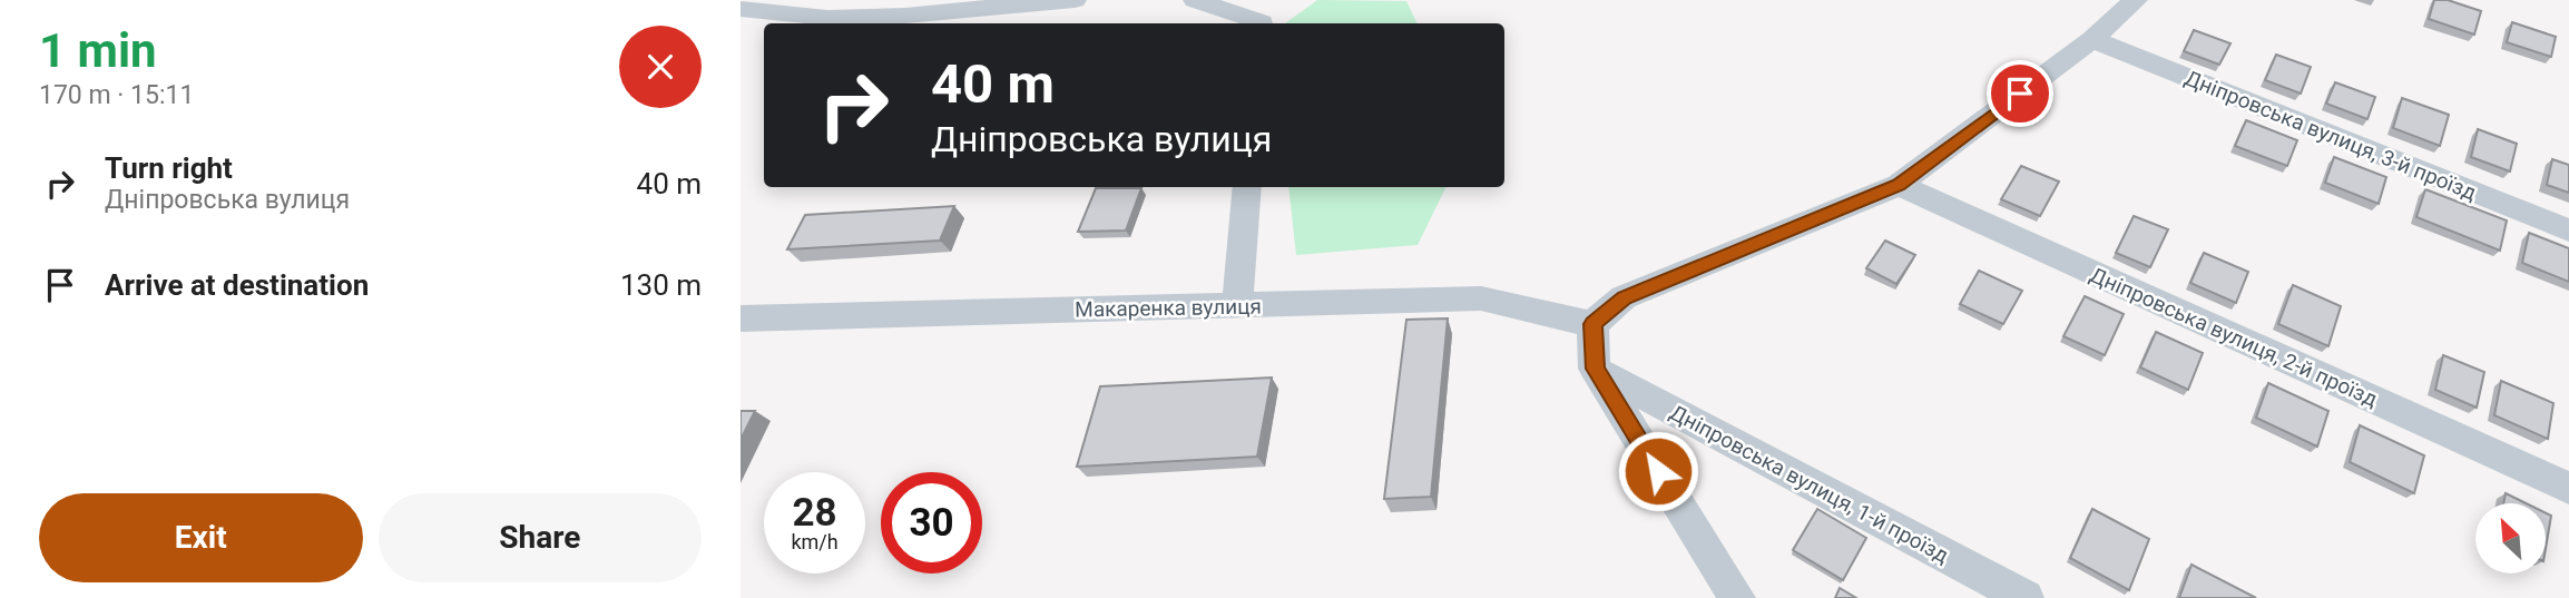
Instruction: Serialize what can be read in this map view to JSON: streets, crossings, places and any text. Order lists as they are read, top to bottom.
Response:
{
  "streets": {
    "street": [
      "Дніпровська вулиця, 3-й проїзд",
      "Макаренка вулиця",
      "Дніпровська вулиця, 2-й проїзд",
      "Дніпровська вулиця, 1-й проїзд"
    ]
  },
  "north": "top left",
  "page": {
    "heading": ["1 min", "170 m · 15:11"],
    "turn": ["40 m", "Дніпровська вулиця"],
    "list": [
      {
        "name": "Turn right",
        "note": "Дніпровська вулиця",
        "value": "40 m"
      },
      {
        "name": "Arrive at destination",
        "value": "130 m"
      }
    ],
    "speed": "28 km/h",
    "limit": "30",
    "buttons": ["Exit", "Share"]
  }
}
